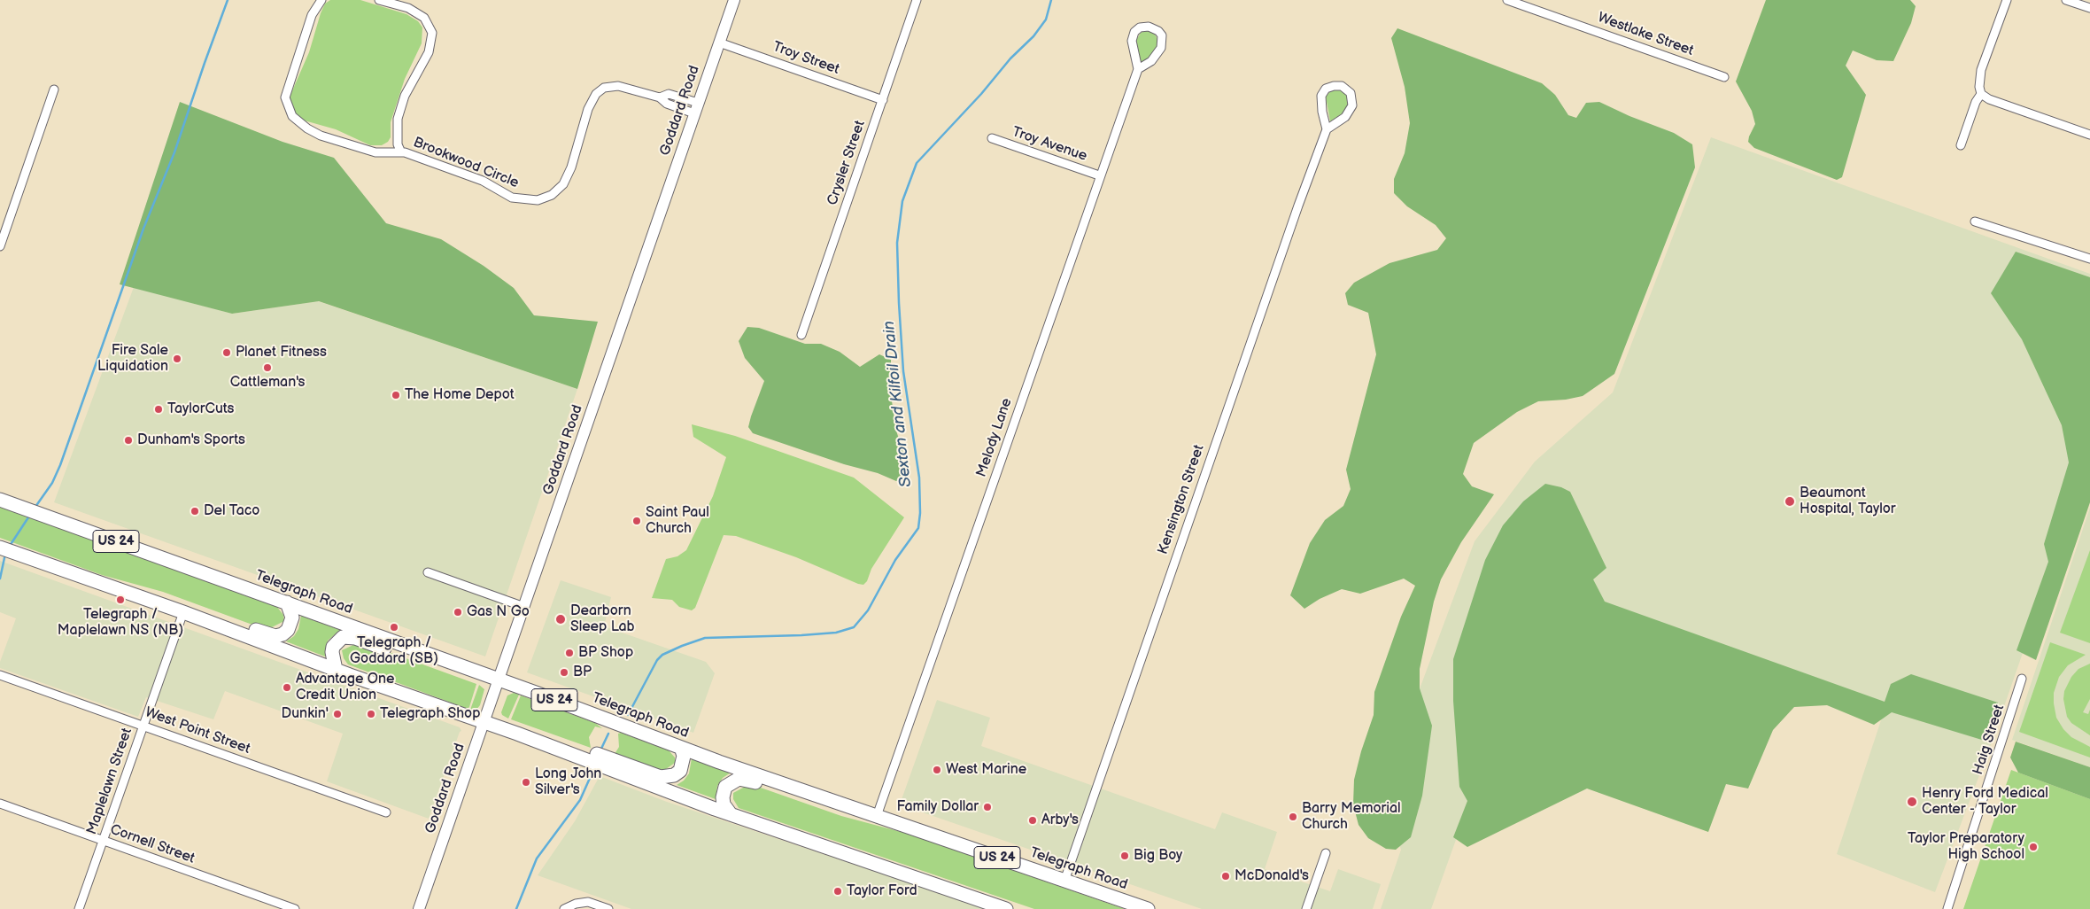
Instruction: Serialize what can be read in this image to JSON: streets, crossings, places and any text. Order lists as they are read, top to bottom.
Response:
{
  "streets": {
    "main road": ["Goddard Road", "US 24", "Telegraph Road"],
    "street": [
      "Westlake Street",
      "Troy Street",
      "Troy Avenue",
      "Brookwood Circle",
      "Crysler Street",
      "Melody Lane",
      "Kensington Street",
      "West Point Street",
      "Haig Street",
      "Maplelawn Street",
      "Cornell Street"
    ]
  },
  "crossings": [
    ["Troy Street", "Goddard Road"],
    ["Troy Street", "Crysler Street"],
    ["Goddard Road", "Brookwood Circle"],
    ["Goddard Road", "Telegraph Road"],
    ["Troy Avenue", "Melody Lane"],
    ["Melody Lane", "Telegraph Road"],
    ["Kensington Street", "Telegraph Road"],
    ["West Point Street", "Maplelawn Street"],
    ["Maplelawn Street", "Cornell Street"]
  ],
  "water": ["Sexton and Kilfoil Drain"],
  "places": [
    "Planet Fitness",
    "Fire Sale Liquidation",
    "Cattleman's",
    "The Home Depot",
    "TaylorCuts",
    "Dunham's Sports",
    "Beaumont Hospital, Taylor",
    "Del Taco",
    "Saint Paul Church",
    "Telegraph / Maplelawn NS (NB)",
    "Gas N Go",
    "Dearborn Sleep Lab",
    "Telegraph / Goddard (SB)",
    "BP Shop",
    "BP",
    "Advantage One Credit Union",
    "Dunkin'",
    "Telegraph Shop",
    "West Marine",
    "Long John Silver's",
    "Henry Ford Medical Center - Taylor",
    "Family Dollar",
    "Barry Memorial Church",
    "Arby's",
    "Taylor Preparatory High School",
    "Big Boy",
    "McDonald's",
    "Taylor Ford"
  ]
}
